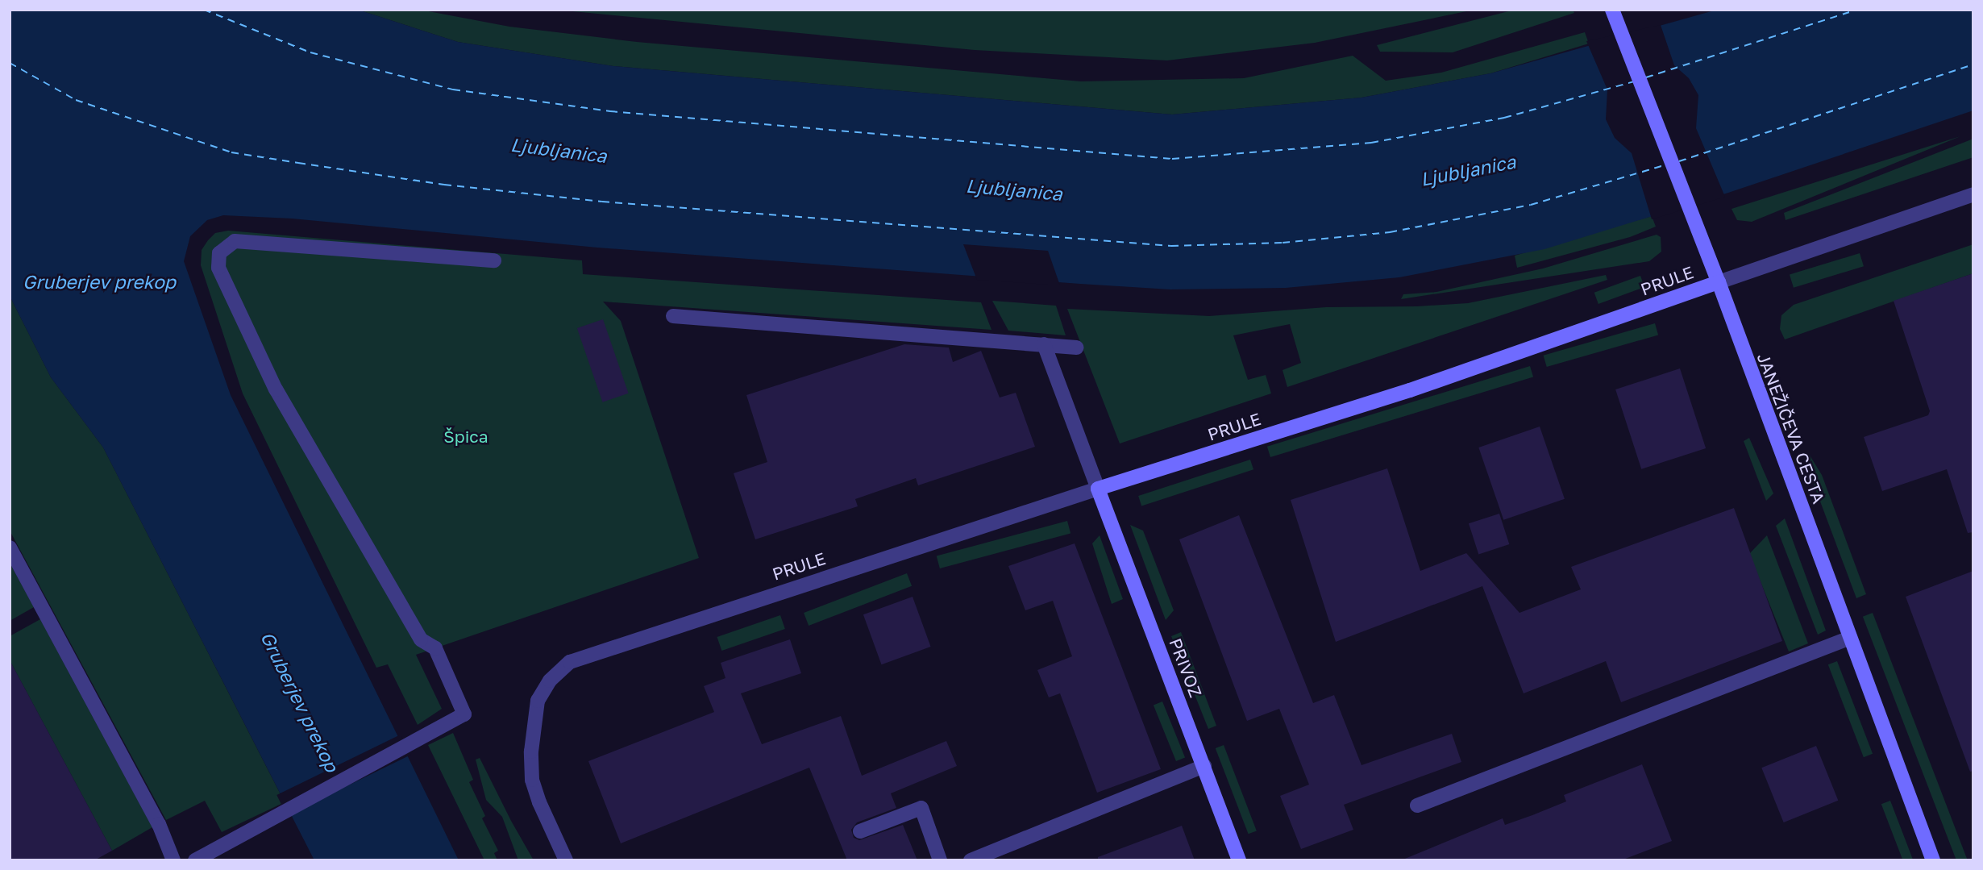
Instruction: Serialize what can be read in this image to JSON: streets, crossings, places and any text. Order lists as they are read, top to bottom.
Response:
{
  "streets": {
    "street": ["PRULE", "JANEŽIČEVA CESTA", "PRIVOZ"]
  },
  "crossings": [
    ["PRULE", "JANEŽIČEVA CESTA"],
    ["PRULE", "PRIVOZ"]
  ],
  "water": ["Ljubljanica", "Gruberjev prekop"],
  "parks": ["Špica"]
}
